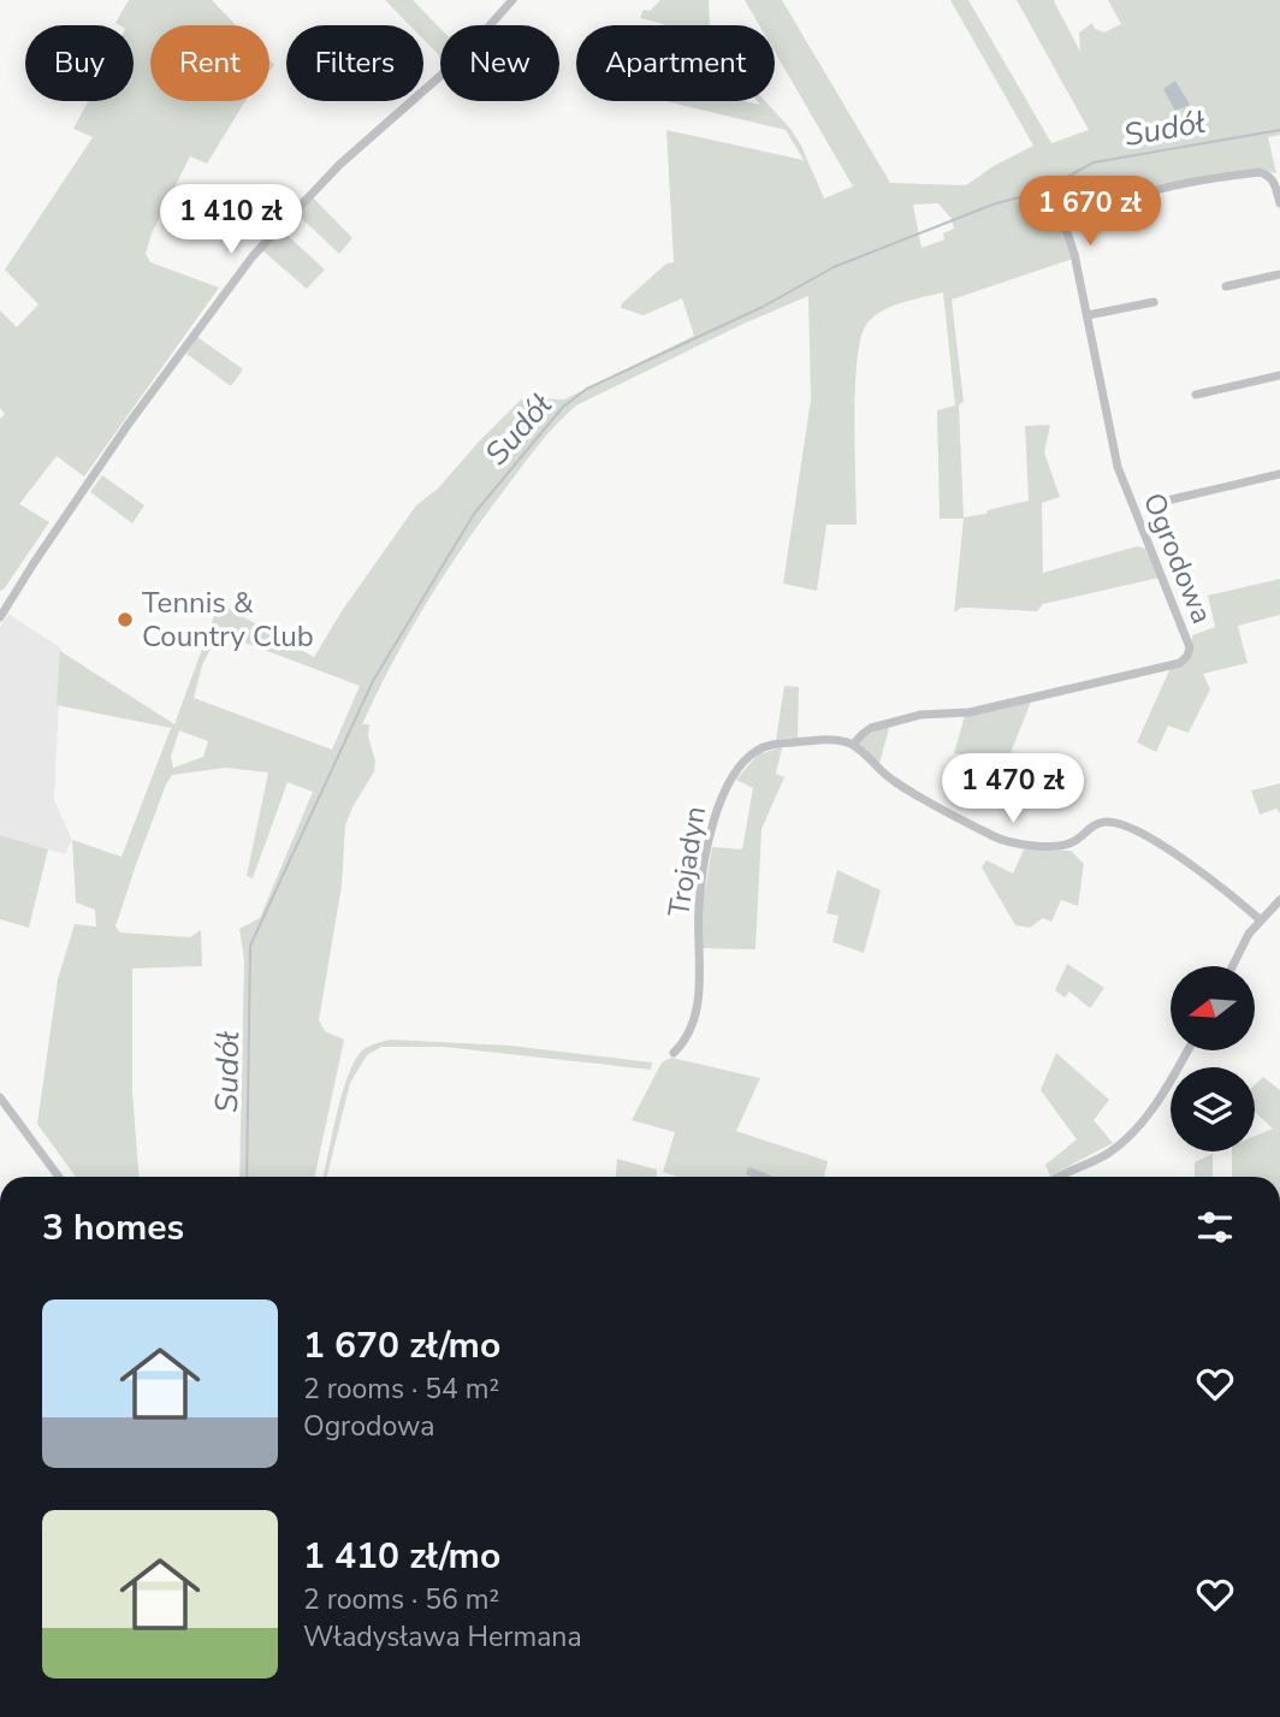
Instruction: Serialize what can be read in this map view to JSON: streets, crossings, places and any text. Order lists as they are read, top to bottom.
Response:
{
  "streets": {
    "street": ["Ogrodowa", "Trojadyn"]
  },
  "crossings": [
    ["Ogrodowa", "Trojadyn"]
  ],
  "water": ["Sudół"],
  "places": ["Tennis & Country Club"],
  "north": "left",
  "page": {
    "chip": [
      "Buy",
      "Rent",
      "Filters",
      "New",
      "Apartment"
    ],
    "price": ["1 670 zł", "1 410 zł", "1 470 zł"],
    "heading": "3 homes",
    "list": [
      {
        "name": "1 670 zł/mo",
        "note": "2 rooms · 54 m² · Ogrodowa"
      },
      {
        "name": "1 410 zł/mo",
        "note": "2 rooms · 56 m² · Władysława Hermana"
      }
    ]
  }
}
